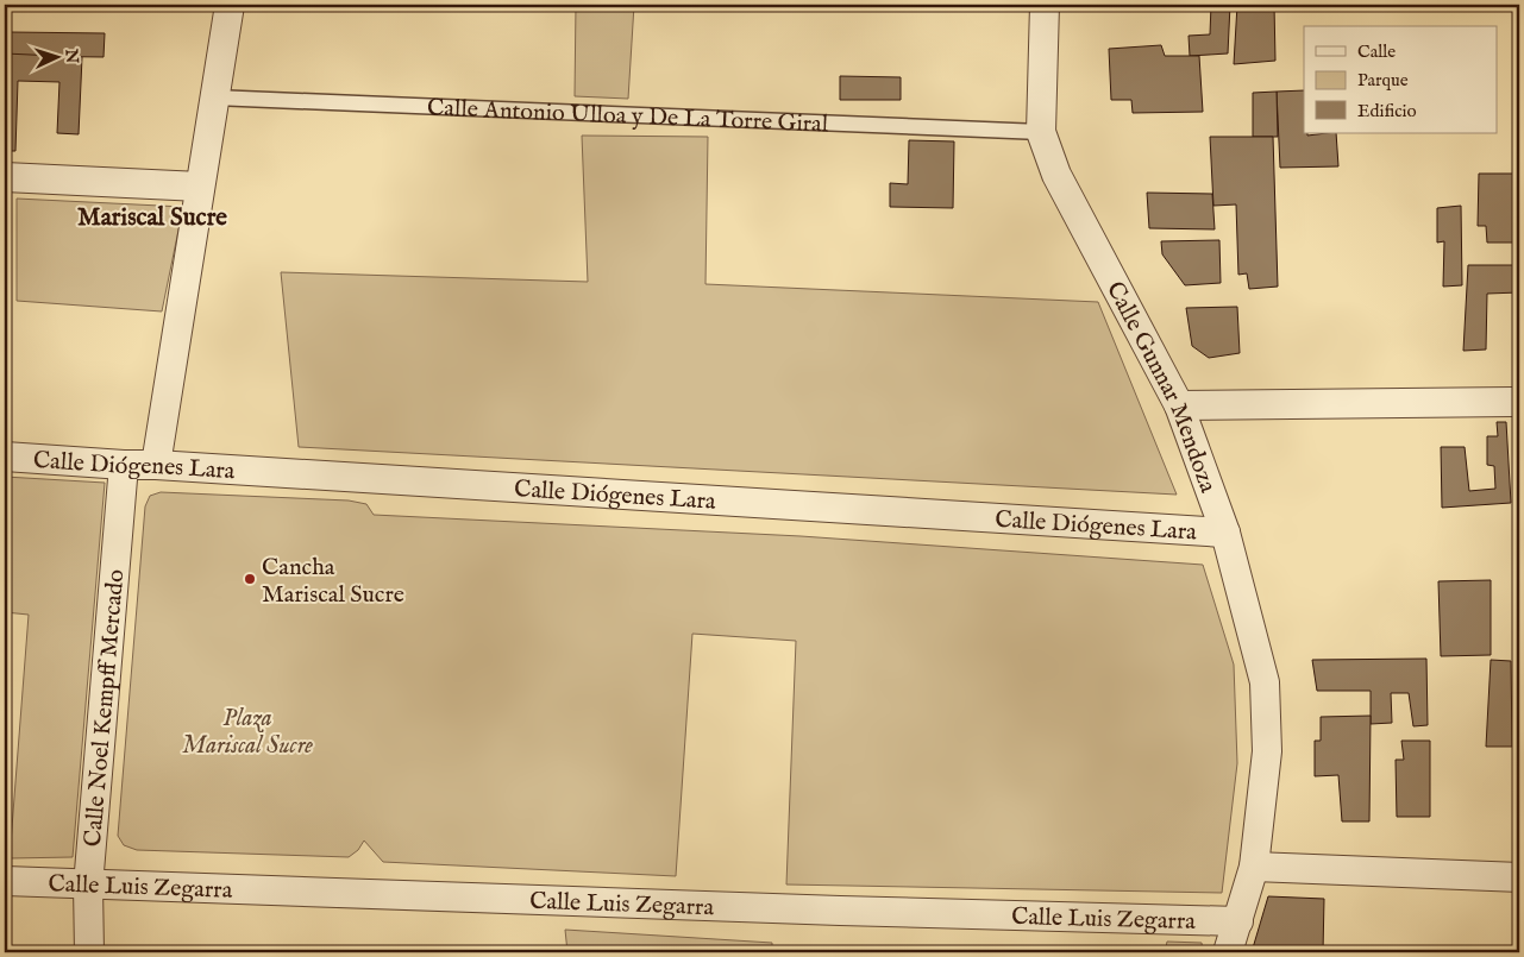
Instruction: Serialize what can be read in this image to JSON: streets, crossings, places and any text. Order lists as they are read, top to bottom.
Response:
{
  "streets": {
    "street": [
      "Calle Gunnar Mendoza",
      "Calle Diógenes Lara",
      "Calle Noel Kempff Mercado",
      "Calle Luis Zegarra"
    ],
    "lane": ["Calle Antonio Ulloa y De La Torre Giral"]
  },
  "crossings": [
    ["Calle Antonio Ulloa y De La Torre Giral", "Calle Gunnar Mendoza"],
    ["Calle Gunnar Mendoza", "Calle Diógenes Lara"],
    ["Calle Gunnar Mendoza", "Calle Luis Zegarra"],
    ["Calle Diógenes Lara", "Calle Noel Kempff Mercado"],
    ["Calle Noel Kempff Mercado", "Calle Luis Zegarra"]
  ],
  "districts": ["Mariscal Sucre"],
  "parks": ["Plaza Mariscal Sucre"],
  "places": ["Cancha Mariscal Sucre"],
  "legend": ["Calle", "Parque", "Edificio"],
  "north": "right"
}
